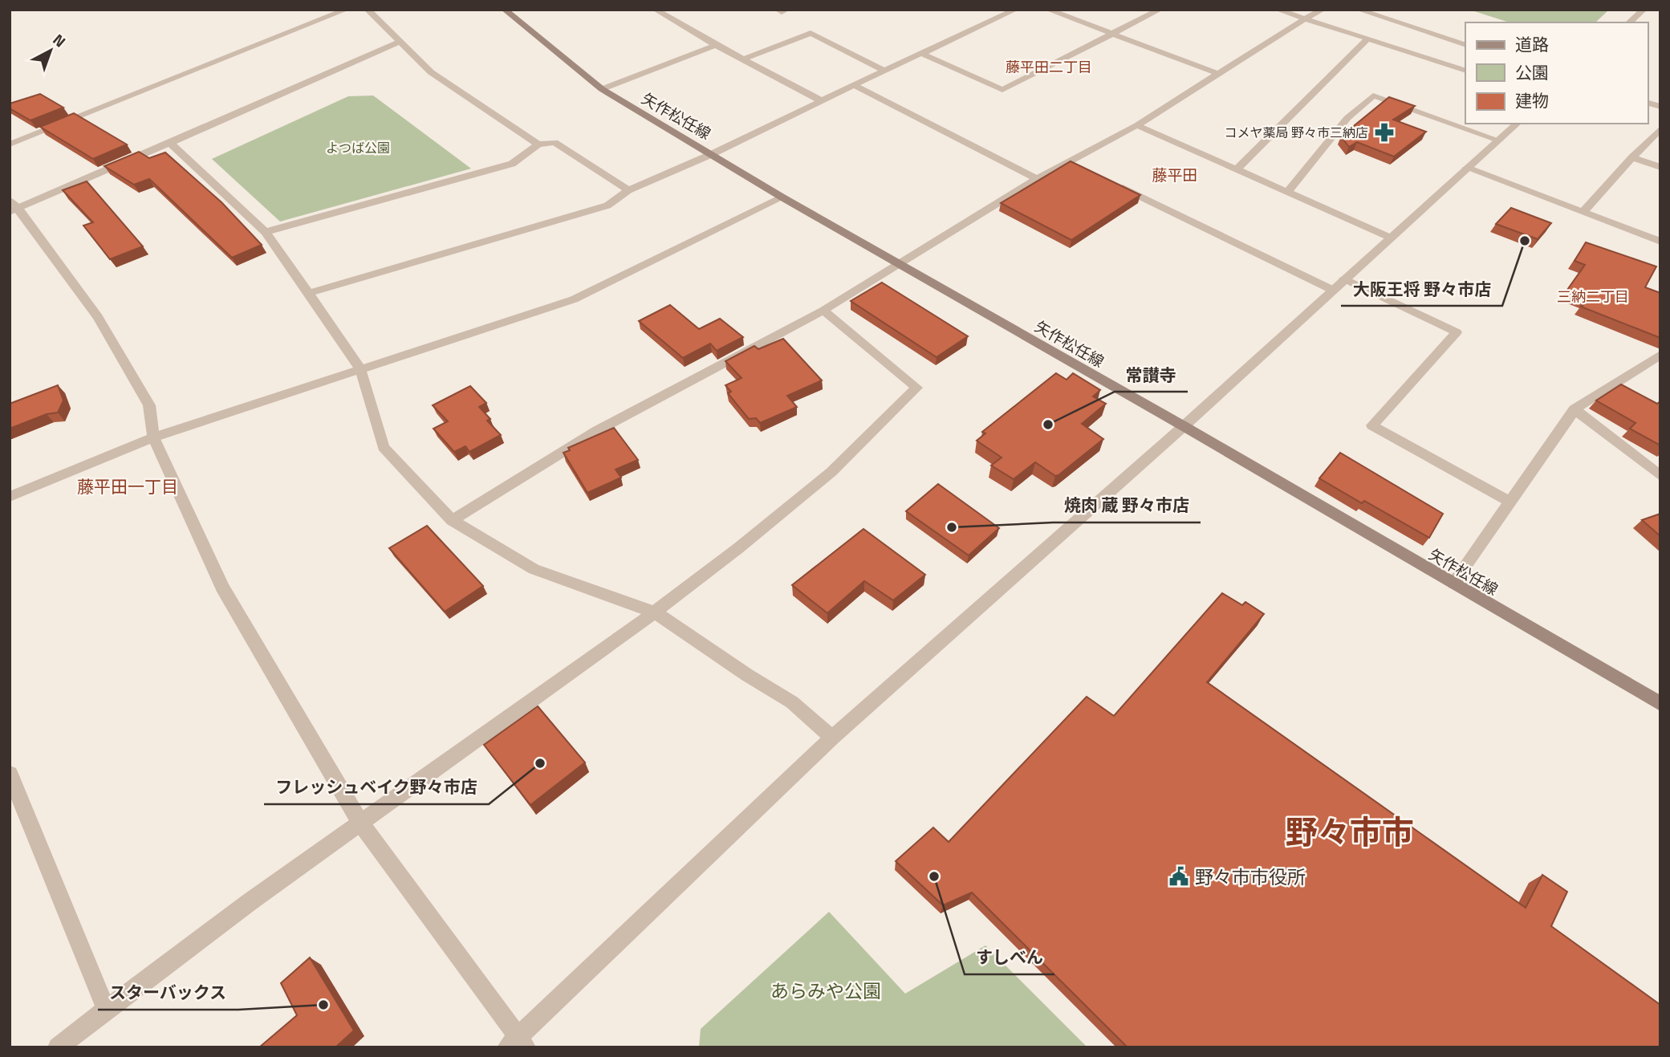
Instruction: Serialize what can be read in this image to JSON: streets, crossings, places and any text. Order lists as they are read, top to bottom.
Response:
{
  "streets": {
    "main road": ["矢作松任線"]
  },
  "districts": [
    "藤平田二丁目",
    "藤平田",
    "三納二丁目",
    "藤平田一丁目",
    "野々市市"
  ],
  "parks": ["よつば公園", "あらみや公園"],
  "places": {
    "pharmacy": ["コメヤ薬局 野々市三納店"],
    "other": [
      "大阪王将 野々市店",
      "常讃寺",
      "焼肉 蔵 野々市店",
      "フレッシュベイク野々市店",
      "すしべん",
      "スターバックス"
    ],
    "public building": ["野々市市役所"]
  },
  "legend": ["道路", "公園", "建物"],
  "north": "top right"
}
